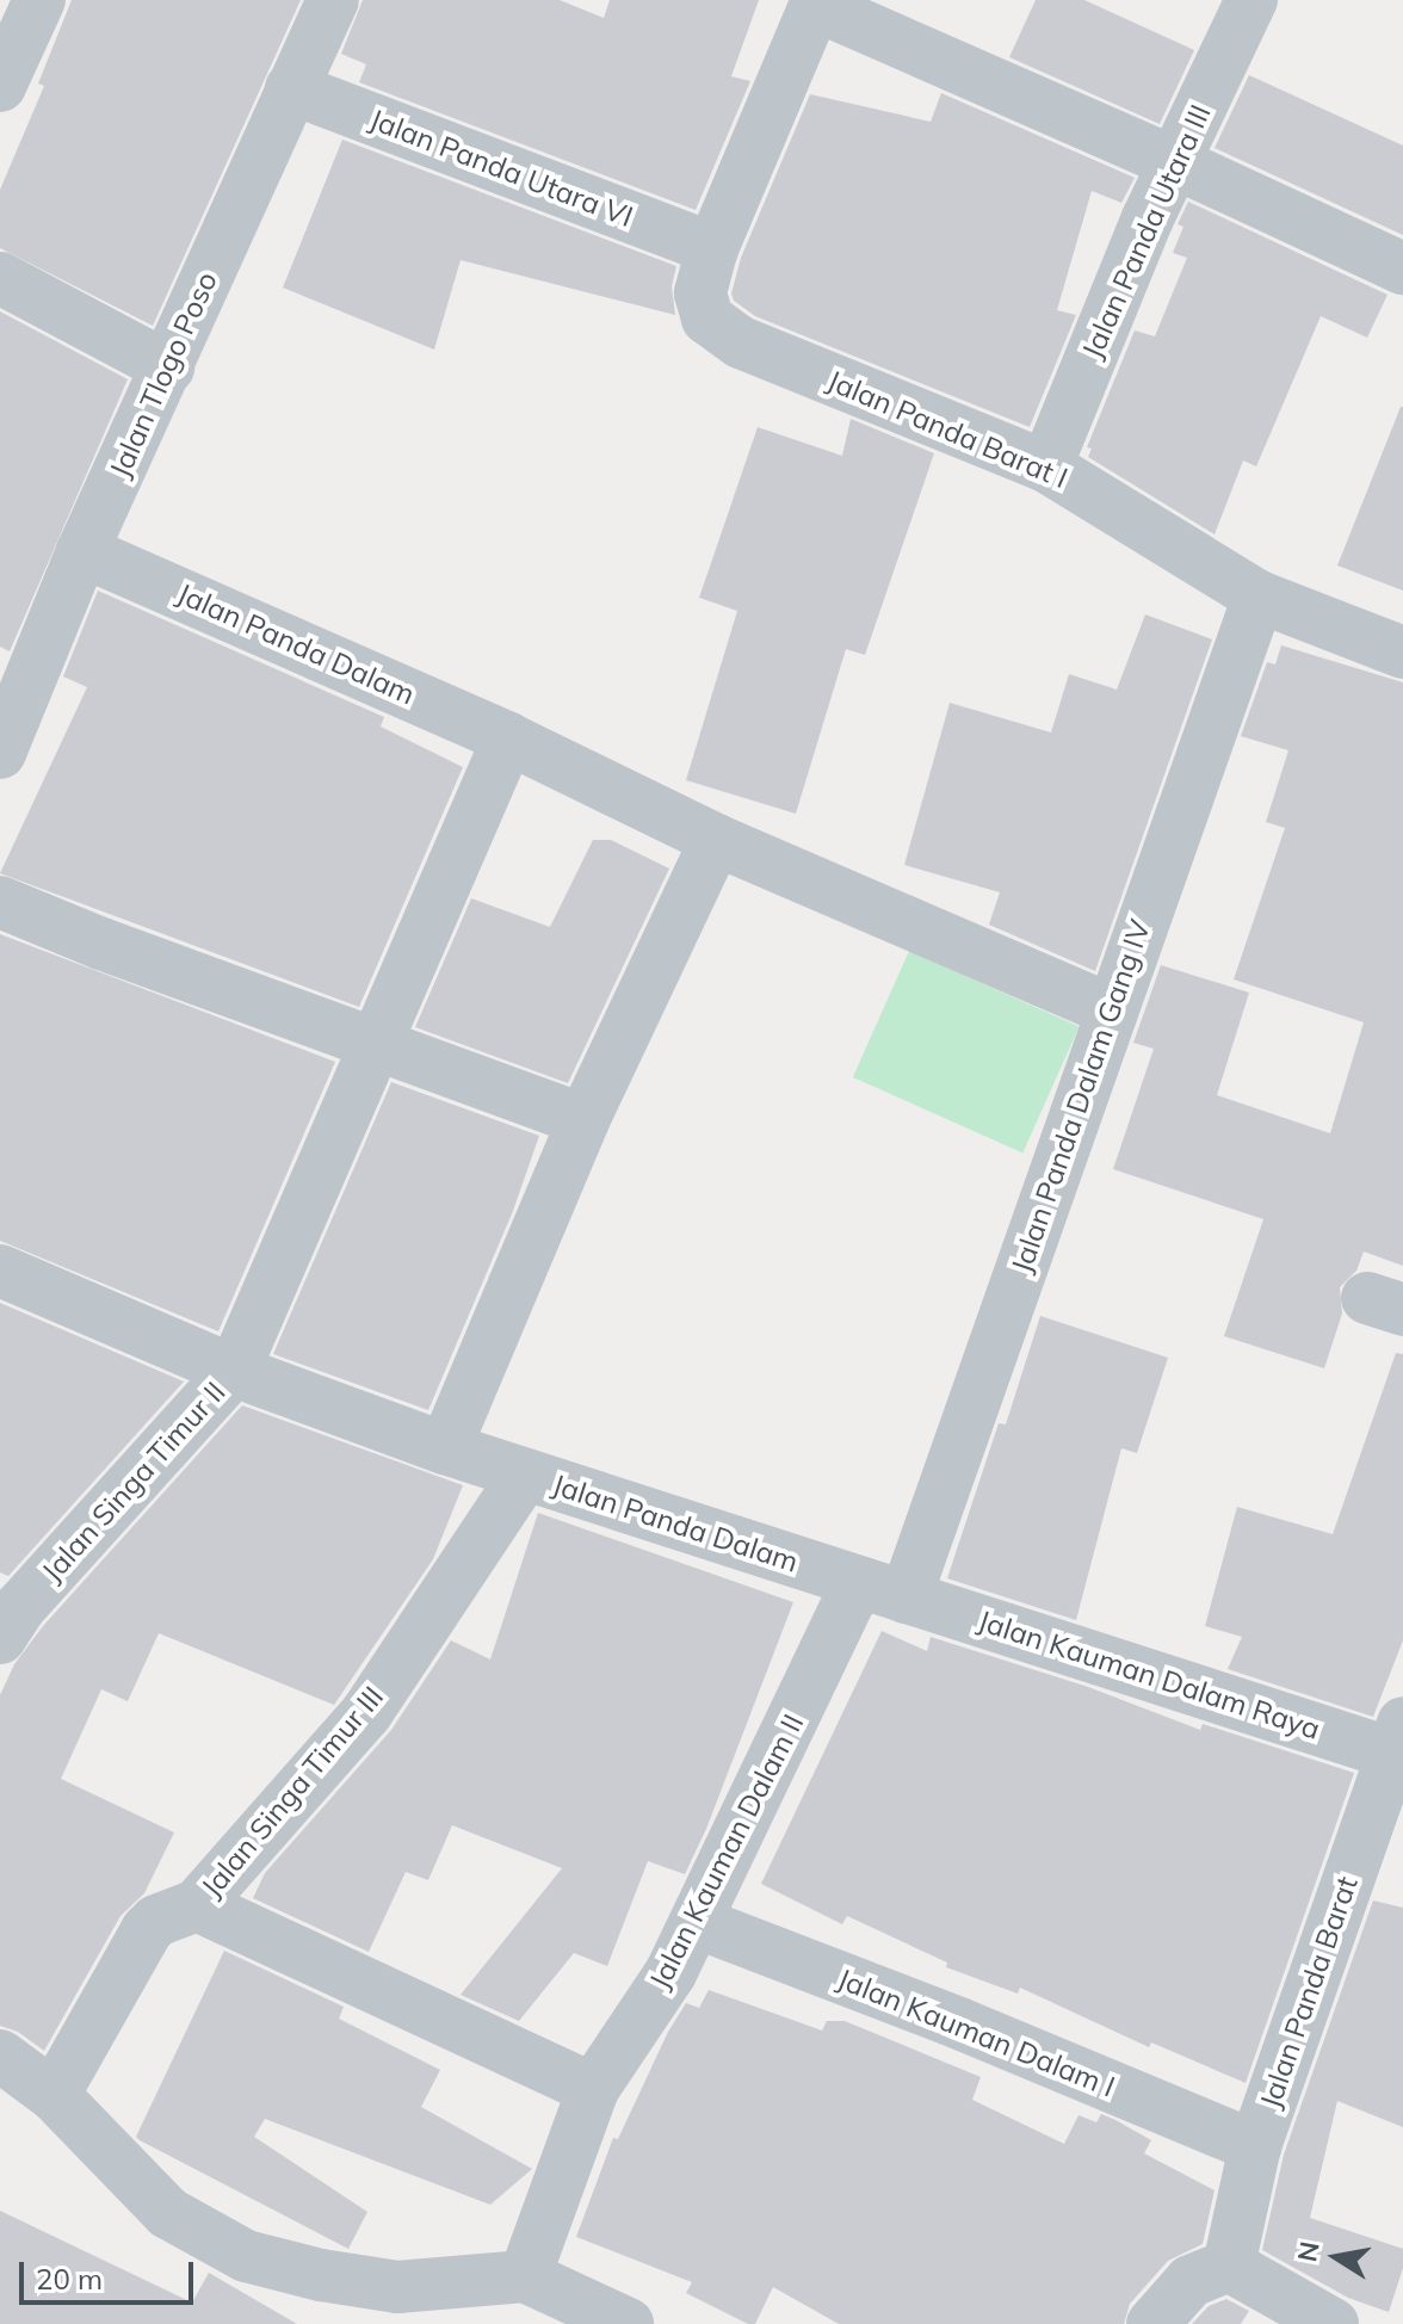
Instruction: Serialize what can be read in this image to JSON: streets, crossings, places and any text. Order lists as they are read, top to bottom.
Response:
{
  "streets": {
    "street": [
      "Jalan Panda Utara VI",
      "Jalan Panda Utara III",
      "Jalan Tlogo Poso",
      "Jalan Panda Barat I",
      "Jalan Panda Dalam",
      "Jalan Panda Dalam Gang IV",
      "Jalan Singa Timur II",
      "Jalan Kauman Dalam Raya",
      "Jalan Singa Timur III",
      "Jalan Kauman Dalam II",
      "Jalan Panda Barat",
      "Jalan Kauman Dalam I"
    ]
  },
  "crossings": [
    ["Jalan Panda Utara VI", "Jalan Tlogo Poso"],
    ["Jalan Panda Utara VI", "Jalan Panda Barat I"],
    ["Jalan Panda Utara III", "Jalan Panda Barat I"],
    ["Jalan Tlogo Poso", "Jalan Panda Dalam"],
    ["Jalan Panda Barat I", "Jalan Panda Dalam Gang IV"],
    ["Jalan Panda Dalam", "Jalan Panda Dalam Gang IV"],
    ["Jalan Panda Dalam", "Jalan Singa Timur II"],
    ["Jalan Panda Dalam", "Jalan Kauman Dalam Raya"],
    ["Jalan Panda Dalam", "Jalan Singa Timur III"],
    ["Jalan Panda Dalam", "Jalan Kauman Dalam II"],
    ["Jalan Panda Dalam Gang IV", "Jalan Kauman Dalam Raya"],
    ["Jalan Panda Dalam Gang IV", "Jalan Kauman Dalam II"],
    ["Jalan Kauman Dalam Raya", "Jalan Kauman Dalam II"],
    ["Jalan Kauman Dalam Raya", "Jalan Panda Barat"],
    ["Jalan Kauman Dalam II", "Jalan Kauman Dalam I"],
    ["Jalan Panda Barat", "Jalan Kauman Dalam I"]
  ],
  "scale_bar": "20 m",
  "north": "left"
}
